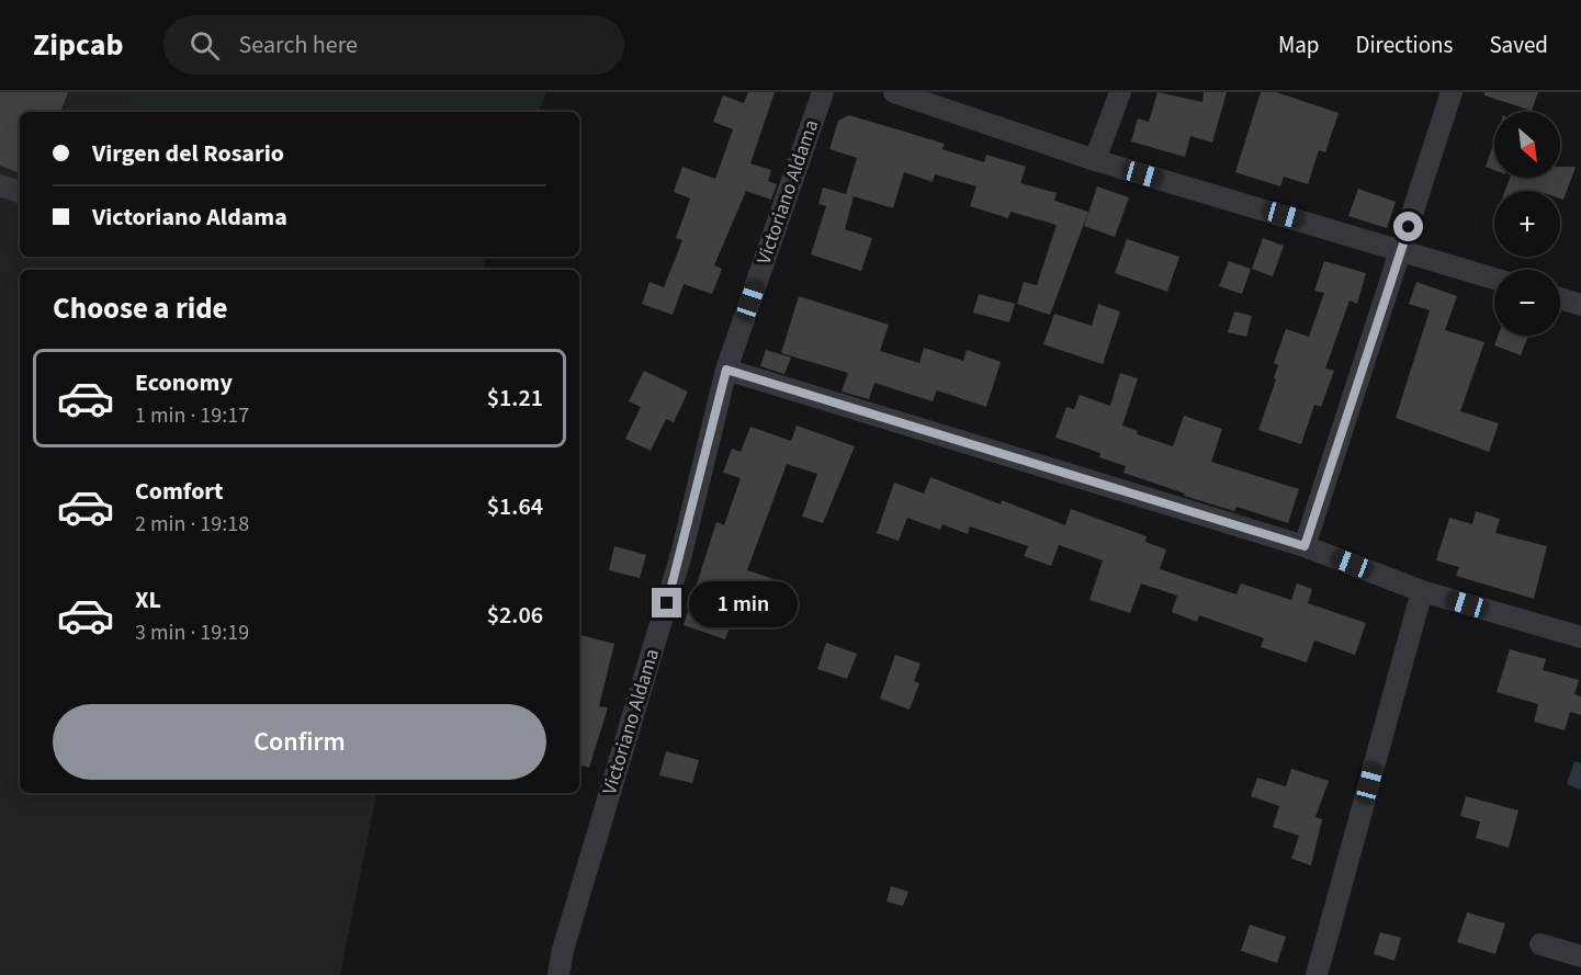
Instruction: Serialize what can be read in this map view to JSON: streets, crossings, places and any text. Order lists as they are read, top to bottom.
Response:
{
  "streets": {
    "street": ["Victoriano Aldama"]
  },
  "north": "bottom right",
  "page": {
    "header": "Zipcab",
    "search": "Search here",
    "nav": ["Map", "Directions", "Saved"],
    "map_buttons": ["+", "−"],
    "banner": ["Virgen del Rosario", "Victoriano Aldama"],
    "heading": "Choose a ride",
    "list": [
      {
        "name": "Economy",
        "note": "1 min · 19:17",
        "value": "$1.21"
      },
      {
        "name": "Comfort",
        "note": "2 min · 19:18",
        "value": "$1.64"
      },
      {
        "name": "XL",
        "note": "3 min · 19:19",
        "value": "$2.06"
      }
    ],
    "bubble": "1 min",
    "buttons": "Confirm"
  }
}
